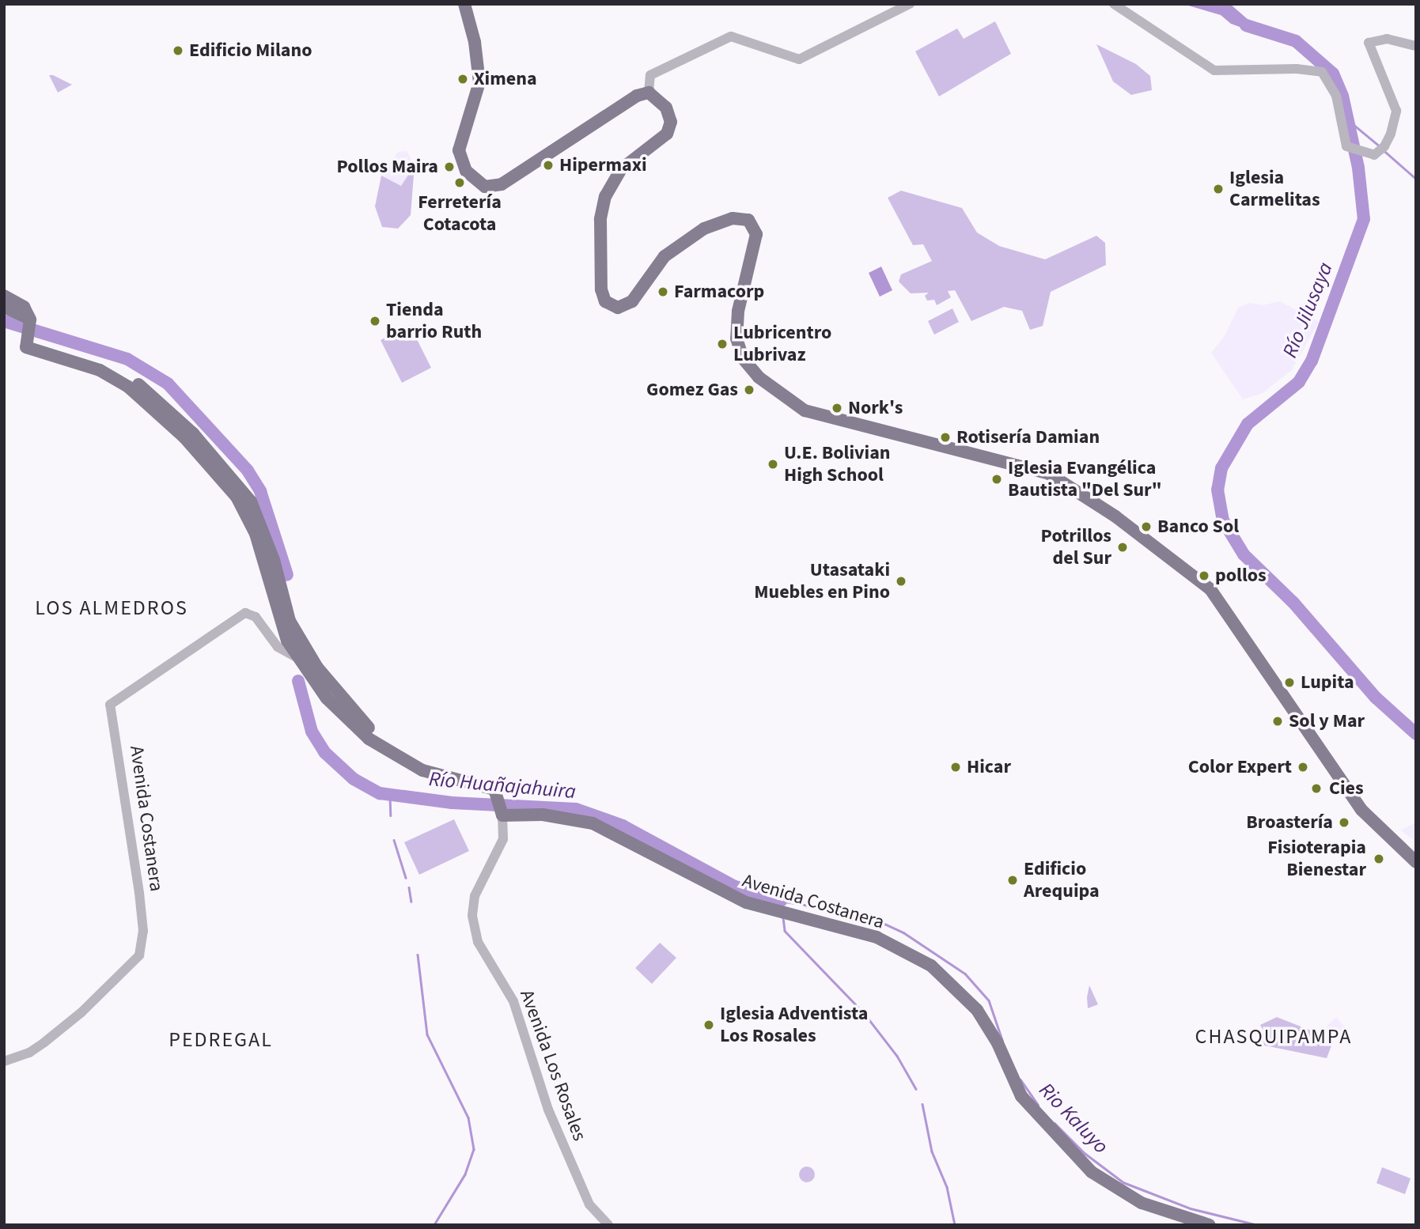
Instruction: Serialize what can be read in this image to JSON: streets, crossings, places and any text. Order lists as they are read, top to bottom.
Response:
{
  "streets": {
    "main road": ["Avenida Costanera", "Avenida Los Rosales"]
  },
  "crossings": [
    ["Avenida Costanera", "Avenida Los Rosales"]
  ],
  "districts": ["LOS ALMEDROS", "CHASQUIPAMPA", "PEDREGAL"],
  "water": ["Río Jilusaya", "Río Huañajahuira", "Rio Kaluyo"],
  "places": [
    "Edificio Milano",
    "Ximena",
    "Hipermaxi",
    "Pollos Maira",
    "Ferretería Cotacota",
    "Iglesia Carmelitas",
    "Farmacorp",
    "Tienda barrio Ruth",
    "Lubricentro Lubrivaz",
    "Gomez Gas",
    "Nork's",
    "Rotisería Damian",
    "U.E. Bolivian High School",
    "Iglesia Evangélica Bautista \"Del Sur\"",
    "Banco Sol",
    "Potrillos del Sur",
    "pollos",
    "Utasataki Muebles en Pino",
    "Lupita",
    "Sol y Mar",
    "Hicar",
    "Color Expert",
    "Cies",
    "Broastería",
    "Fisioterapia Bienestar",
    "Edificio Arequipa",
    "Iglesia Adventista Los Rosales"
  ]
}
